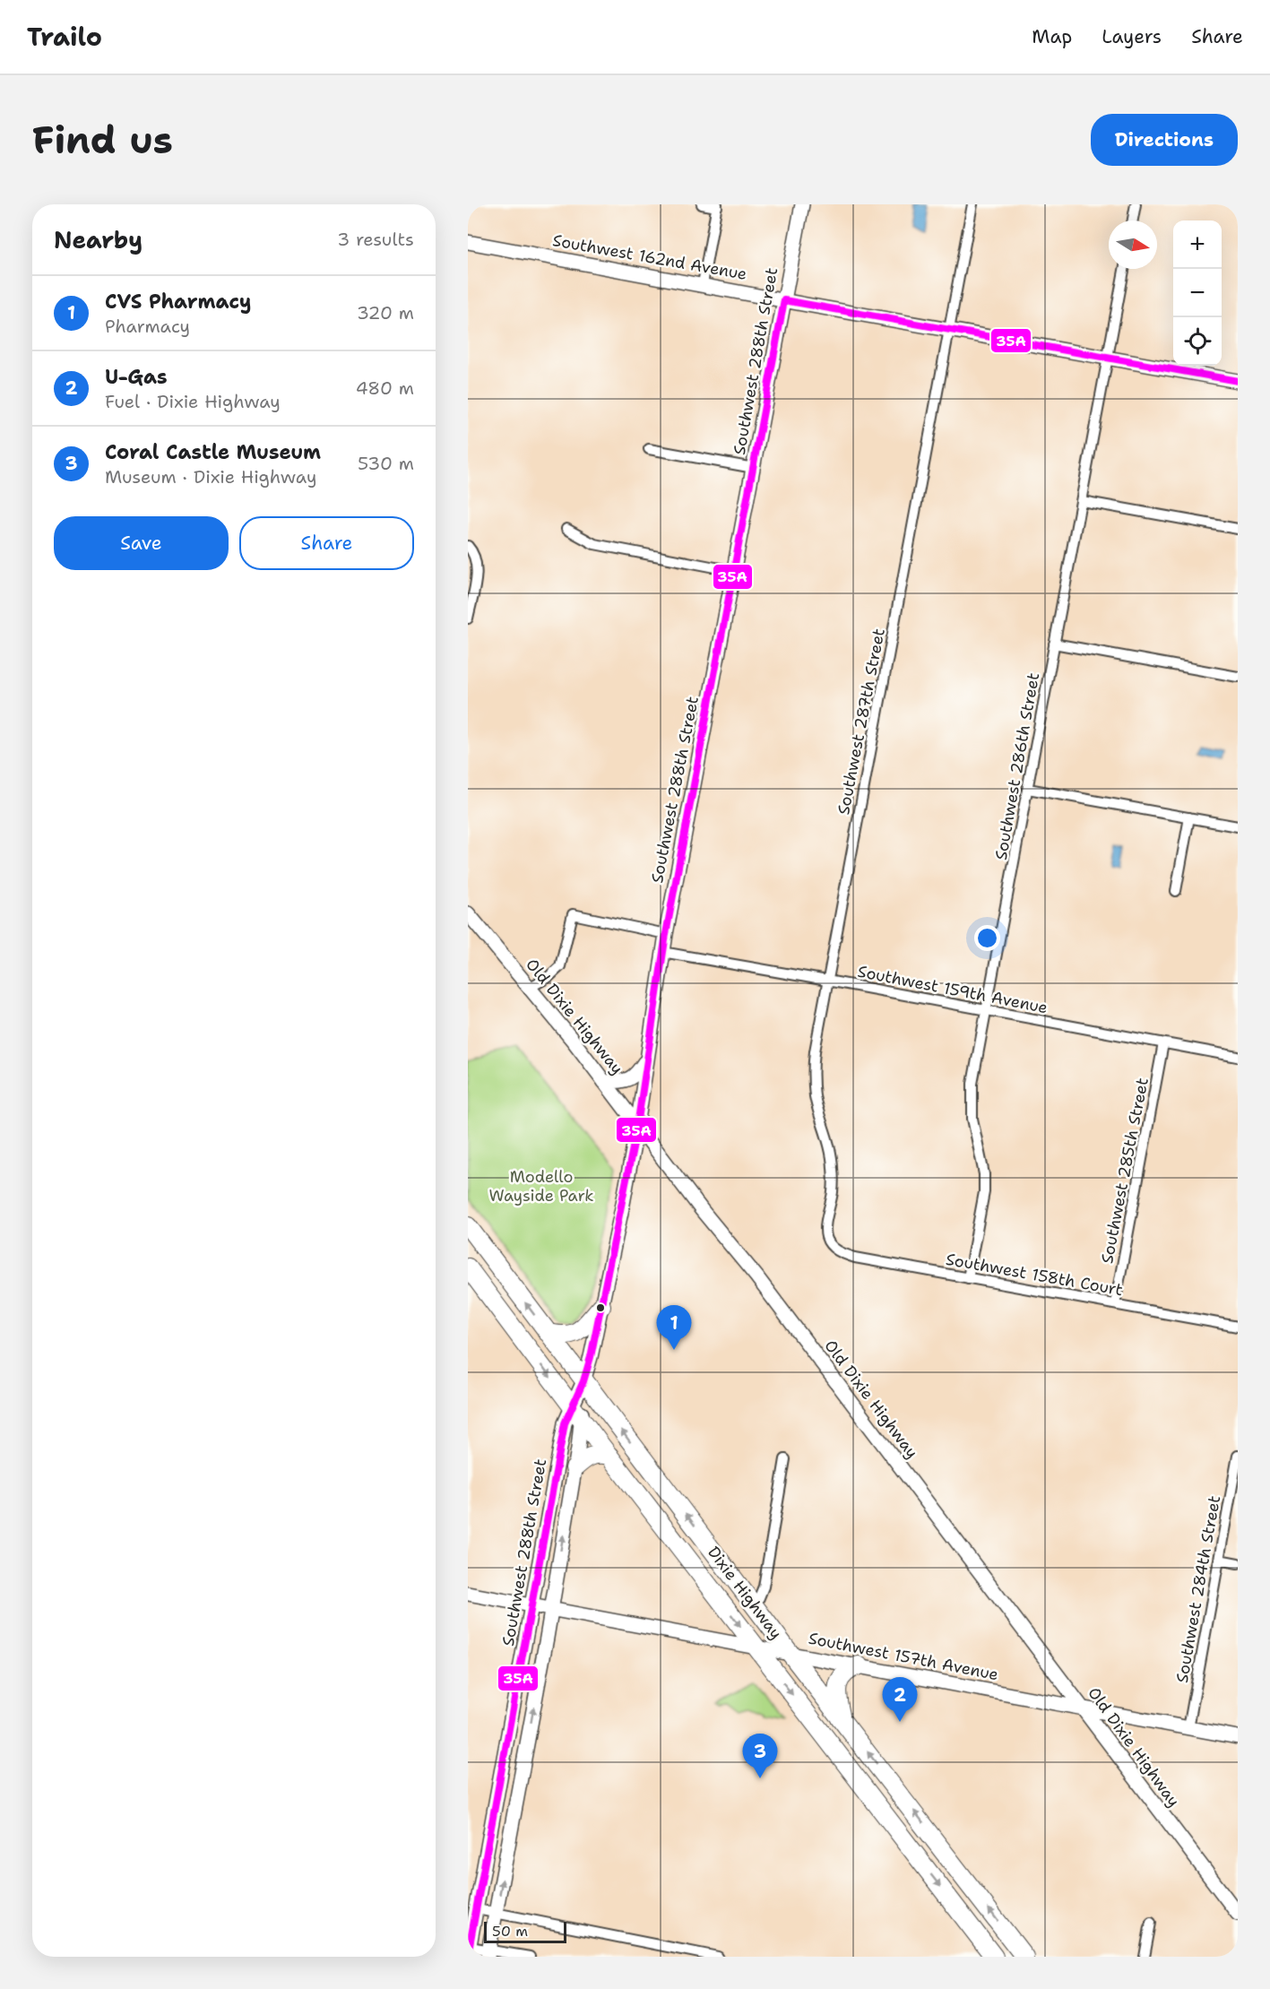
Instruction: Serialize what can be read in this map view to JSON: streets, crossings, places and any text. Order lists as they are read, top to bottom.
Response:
{
  "streets": {
    "highway": ["Dixie Highway"],
    "street": [
      "Southwest 162nd Avenue",
      "Southwest 288th Street",
      "Southwest 287th Street",
      "Southwest 286th Street",
      "Southwest 159th Avenue",
      "Old Dixie Highway",
      "Southwest 285th Street",
      "Southwest 158th Court",
      "Southwest 284th Street",
      "Southwest 157th Avenue"
    ]
  },
  "crossings": [
    ["Southwest 162nd Avenue", "Southwest 288th Street"],
    ["Southwest 162nd Avenue", "Southwest 287th Street"],
    ["Southwest 162nd Avenue", "Southwest 286th Street"],
    ["Southwest 288th Street", "Southwest 159th Avenue"],
    ["Southwest 288th Street", "Old Dixie Highway"],
    ["Southwest 288th Street", "Dixie Highway"],
    ["Southwest 288th Street", "Southwest 157th Avenue"],
    ["Southwest 287th Street", "Southwest 159th Avenue"],
    ["Southwest 287th Street", "Southwest 158th Court"],
    ["Southwest 286th Street", "Southwest 159th Avenue"],
    ["Southwest 286th Street", "Southwest 158th Court"],
    ["Southwest 159th Avenue", "Southwest 285th Street"],
    ["Old Dixie Highway", "Southwest 157th Avenue"],
    ["Southwest 285th Street", "Southwest 158th Court"],
    ["Southwest 284th Street", "Southwest 157th Avenue"],
    ["Dixie Highway", "Southwest 157th Avenue"]
  ],
  "parks": ["Modello Wayside Park"],
  "lines": ["transit line 35A"],
  "scale_bar": "50 m",
  "north": "right",
  "page": {
    "header": "Trailo",
    "nav": ["Map", "Layers", "Share"],
    "buttons": [
      "Directions",
      ["Save", "Share"]
    ],
    "title": "Find us",
    "heading": ["Nearby", "3 results"],
    "map_buttons": ["+", "−"],
    "list": [
      {
        "mark": "1",
        "name": "CVS Pharmacy",
        "note": "Pharmacy",
        "value": "320 m"
      },
      {
        "mark": "2",
        "name": "U-Gas",
        "note": "Fuel · Dixie Highway",
        "value": "480 m"
      },
      {
        "mark": "3",
        "name": "Coral Castle Museum",
        "note": "Museum · Dixie Highway",
        "value": "530 m"
      }
    ],
    "pins": ["1", "2", "3"],
    "scale": "50 m"
  }
}
